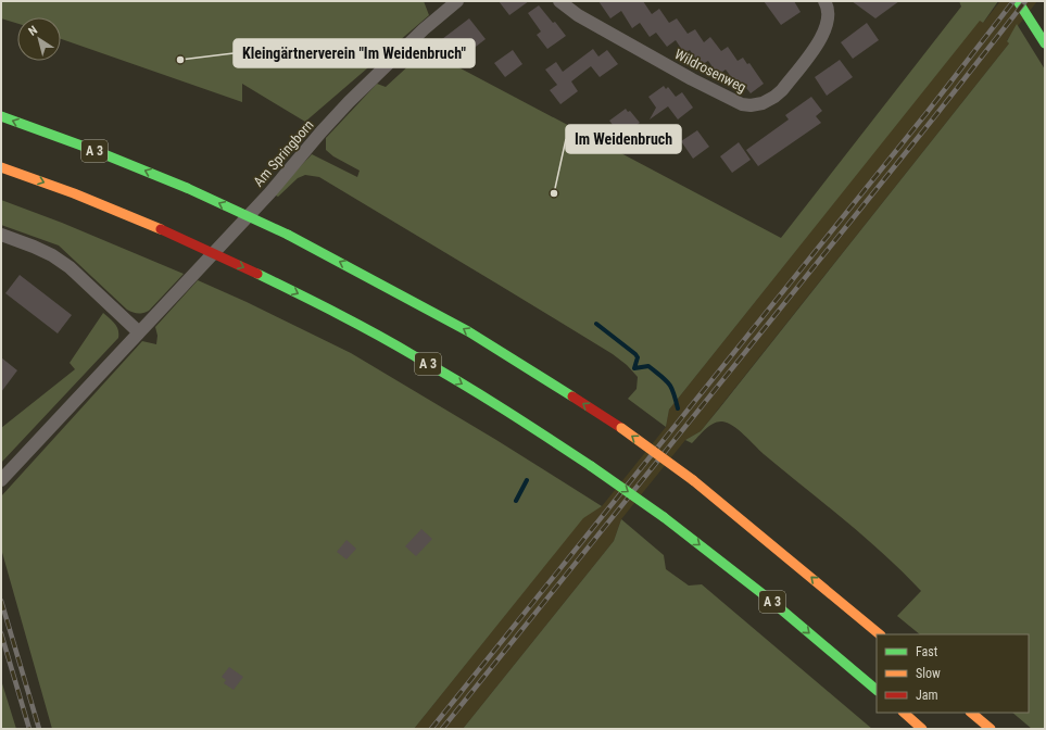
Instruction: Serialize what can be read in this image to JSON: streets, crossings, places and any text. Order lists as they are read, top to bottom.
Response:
{
  "streets": {
    "main road": ["A 3"],
    "street": ["Wildrosenweg", "Am Springborn"]
  },
  "places": ["Kleingärtnerverein \"Im Weidenbruch\"", "Im Weidenbruch"],
  "legend": ["Fast", "Slow", "Jam"],
  "north": "top left"
}
